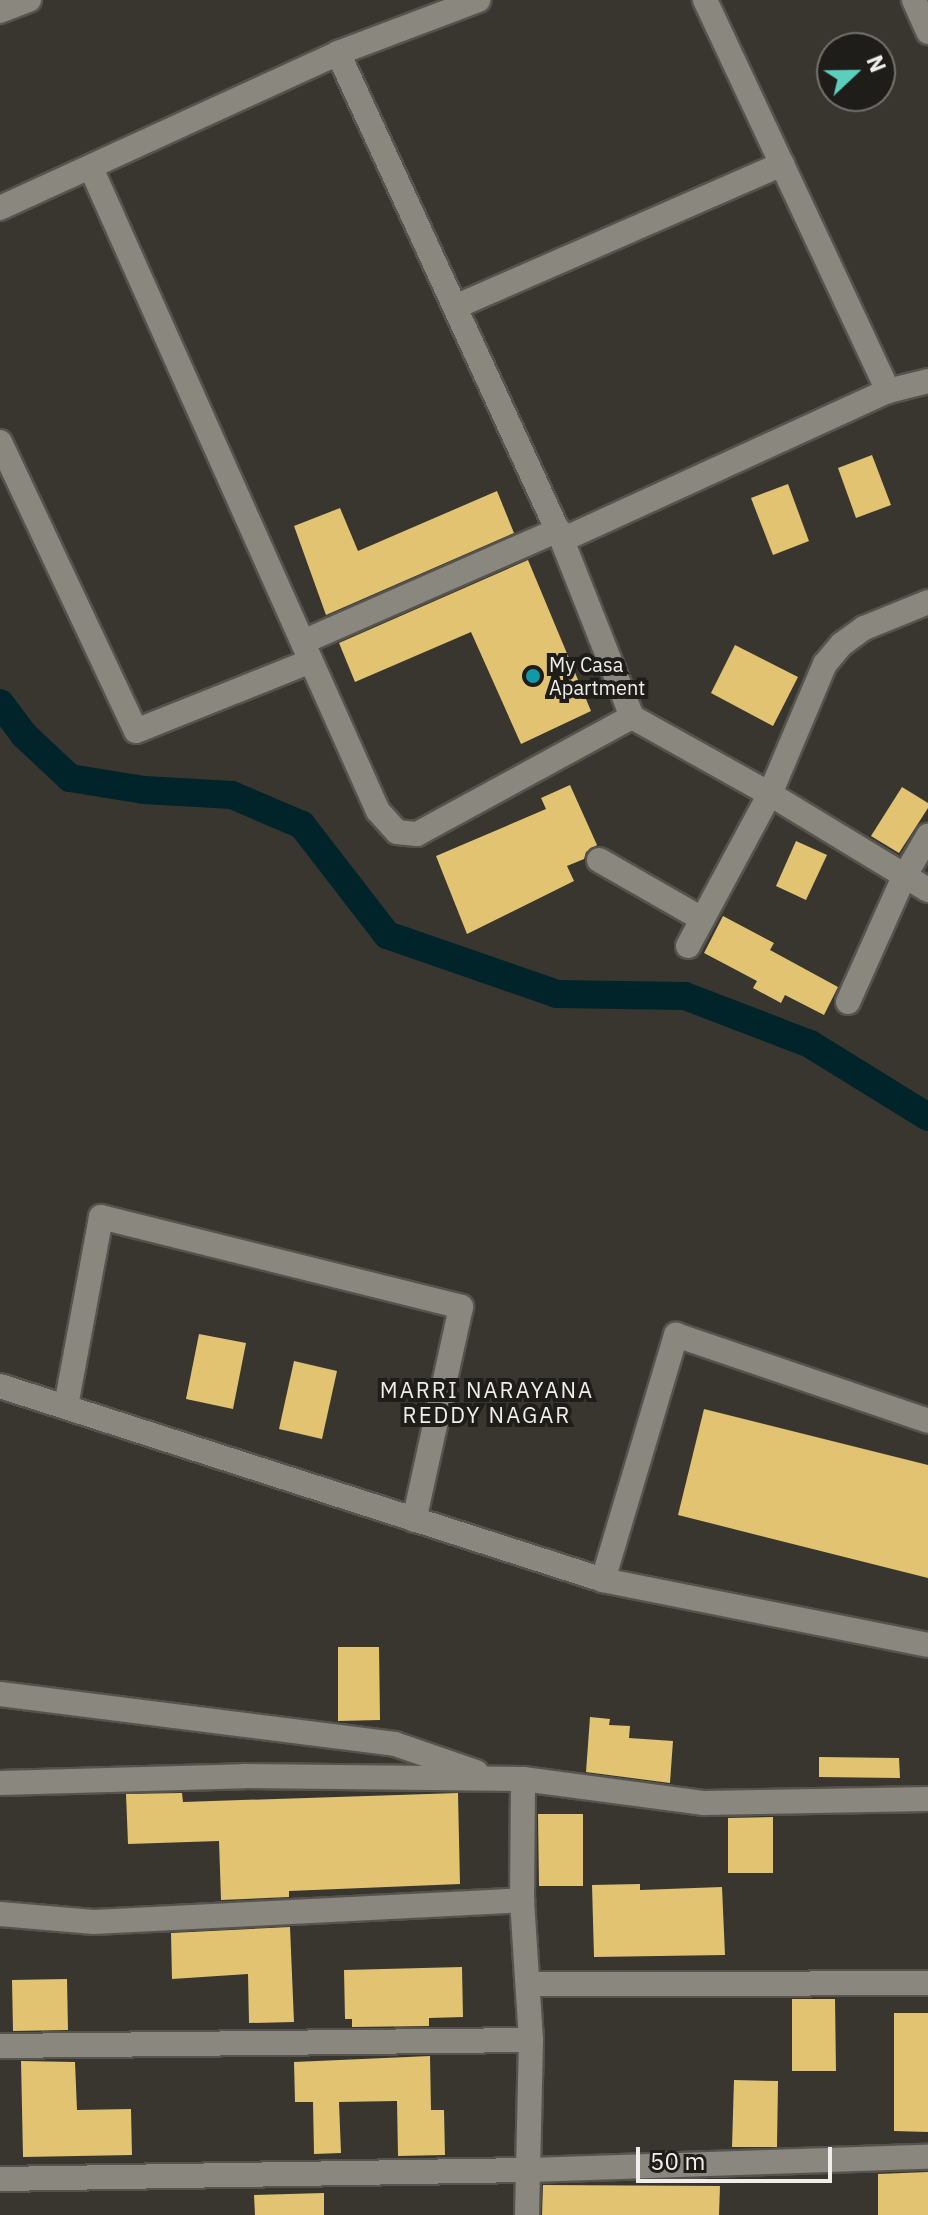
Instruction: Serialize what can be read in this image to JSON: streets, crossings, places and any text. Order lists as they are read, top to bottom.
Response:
{
  "districts": ["MARRI NARAYANA REDDY NAGAR"],
  "places": ["My Casa Apartment"],
  "scale_bar": "50 m",
  "north": "right"
}
